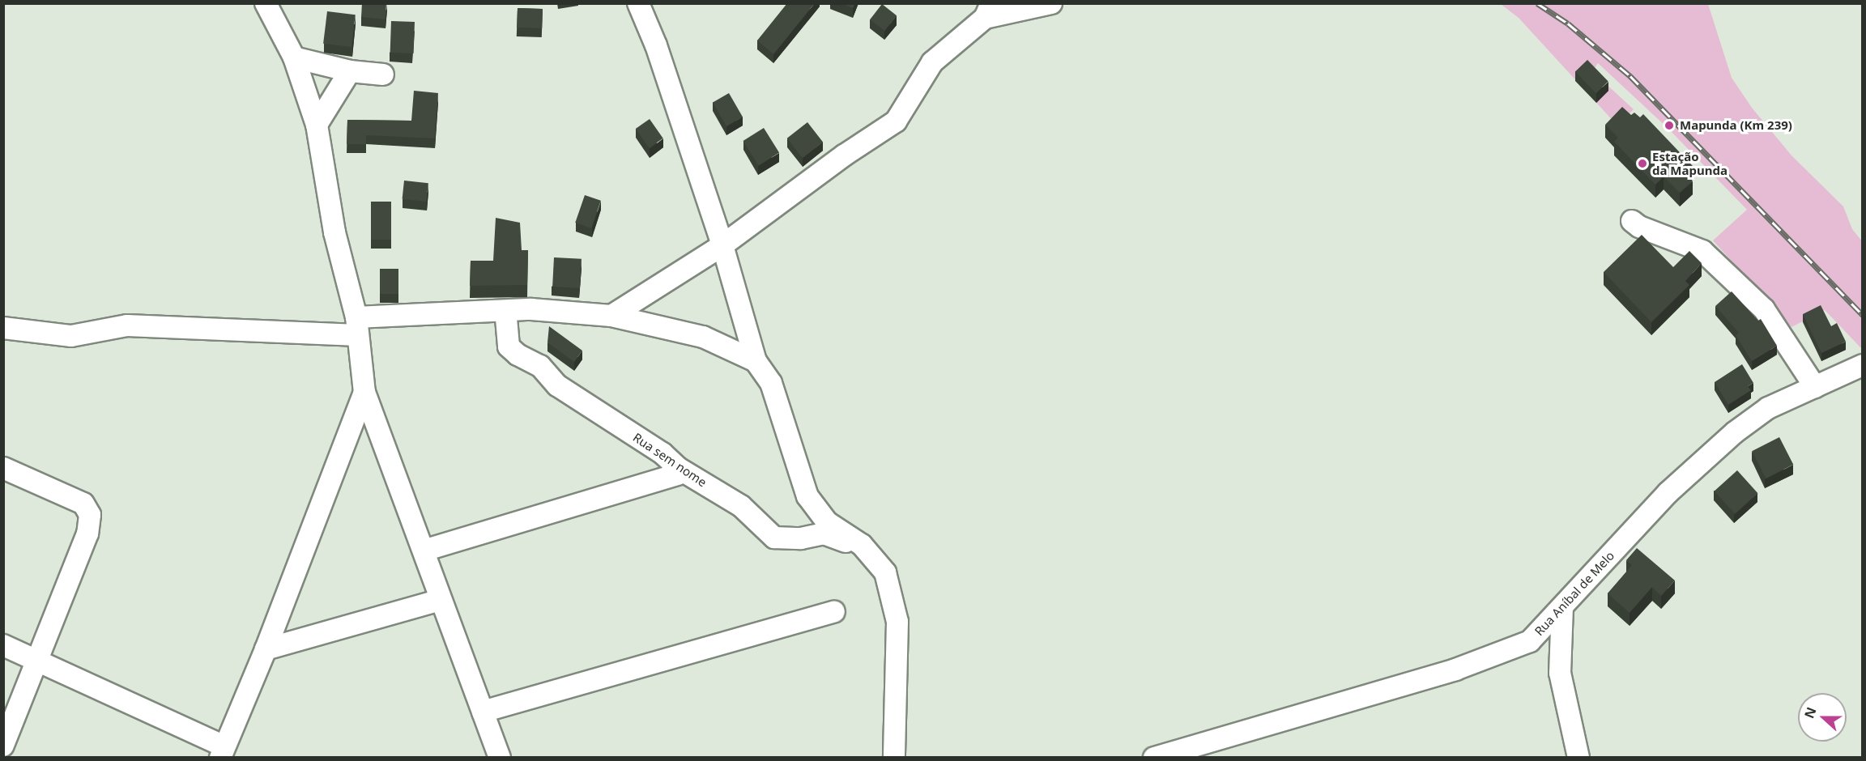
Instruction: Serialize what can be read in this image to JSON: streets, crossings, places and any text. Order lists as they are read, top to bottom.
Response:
{
  "streets": {
    "street": ["Rua sem nome", "Rua Aníbal de Melo"]
  },
  "places": ["Mapunda (Km 239)", "Estação da Mapunda"],
  "north": "left"
}
